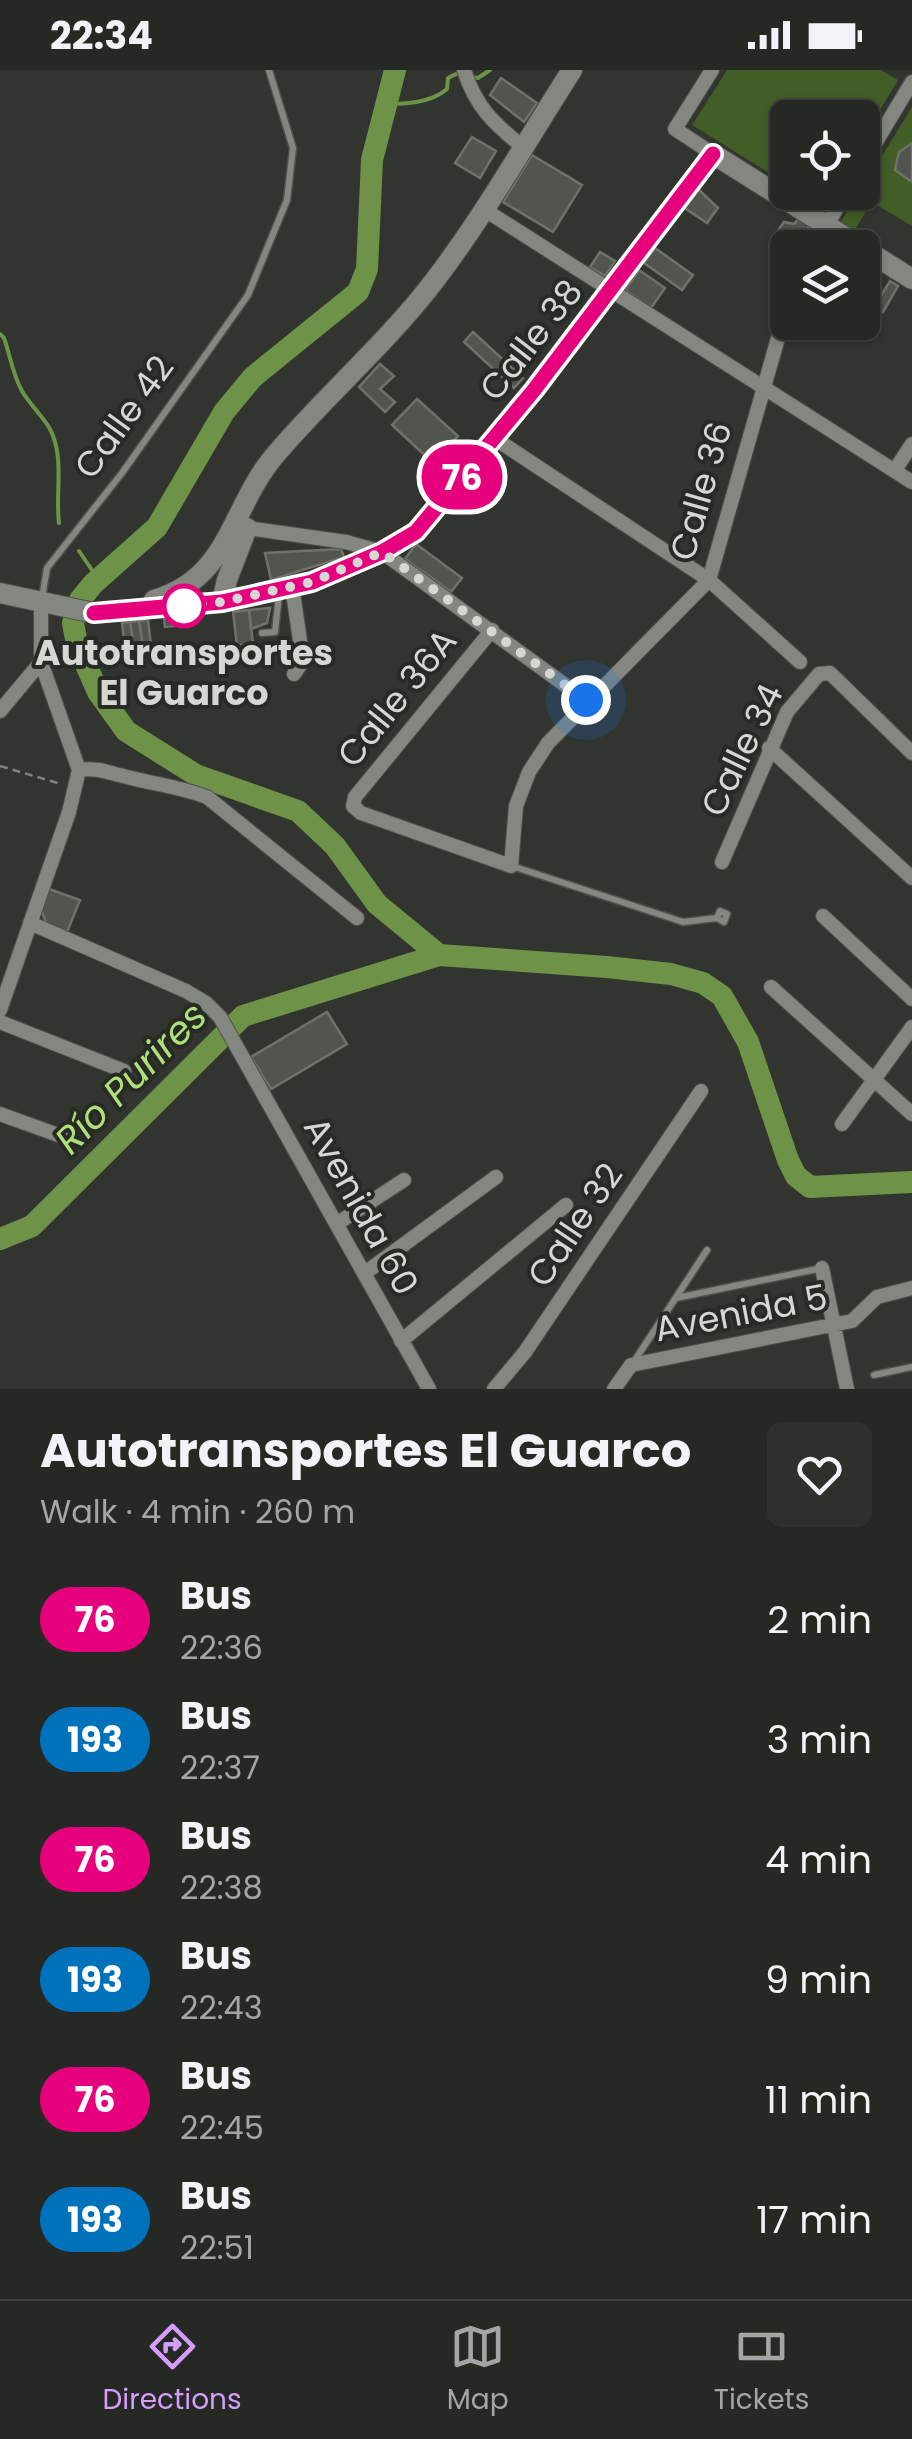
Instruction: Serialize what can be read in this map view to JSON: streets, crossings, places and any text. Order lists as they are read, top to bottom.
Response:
{
  "streets": {
    "main road": ["Calle 38"],
    "street": [
      "Calle 42",
      "Calle 36",
      "Calle 36A",
      "Calle 34",
      "Avenida 60",
      "Calle 32",
      "Avenida 5"
    ]
  },
  "crossings": [
    ["Calle 36", "Calle 36A"]
  ],
  "water": ["Río Purires"],
  "places": ["Autotransportes El Guarco"],
  "lines": ["bus line 76"],
  "page": {
    "status": "22:34",
    "on_map": "76",
    "heading": ["Autotransportes El Guarco", "Walk · 4 min · 260 m"],
    "list": [
      {
        "mark": "76",
        "name": "Bus",
        "note": "22:36",
        "value": "2 min"
      },
      {
        "mark": "193",
        "name": "Bus",
        "note": "22:37",
        "value": "3 min"
      },
      {
        "mark": "76",
        "name": "Bus",
        "note": "22:38",
        "value": "4 min"
      },
      {
        "mark": "193",
        "name": "Bus",
        "note": "22:43",
        "value": "9 min"
      },
      {
        "mark": "76",
        "name": "Bus",
        "note": "22:45",
        "value": "11 min"
      },
      {
        "mark": "193",
        "name": "Bus",
        "note": "22:51",
        "value": "17 min"
      }
    ],
    "tabs": ["Directions", "Map", "Tickets"]
  }
}
